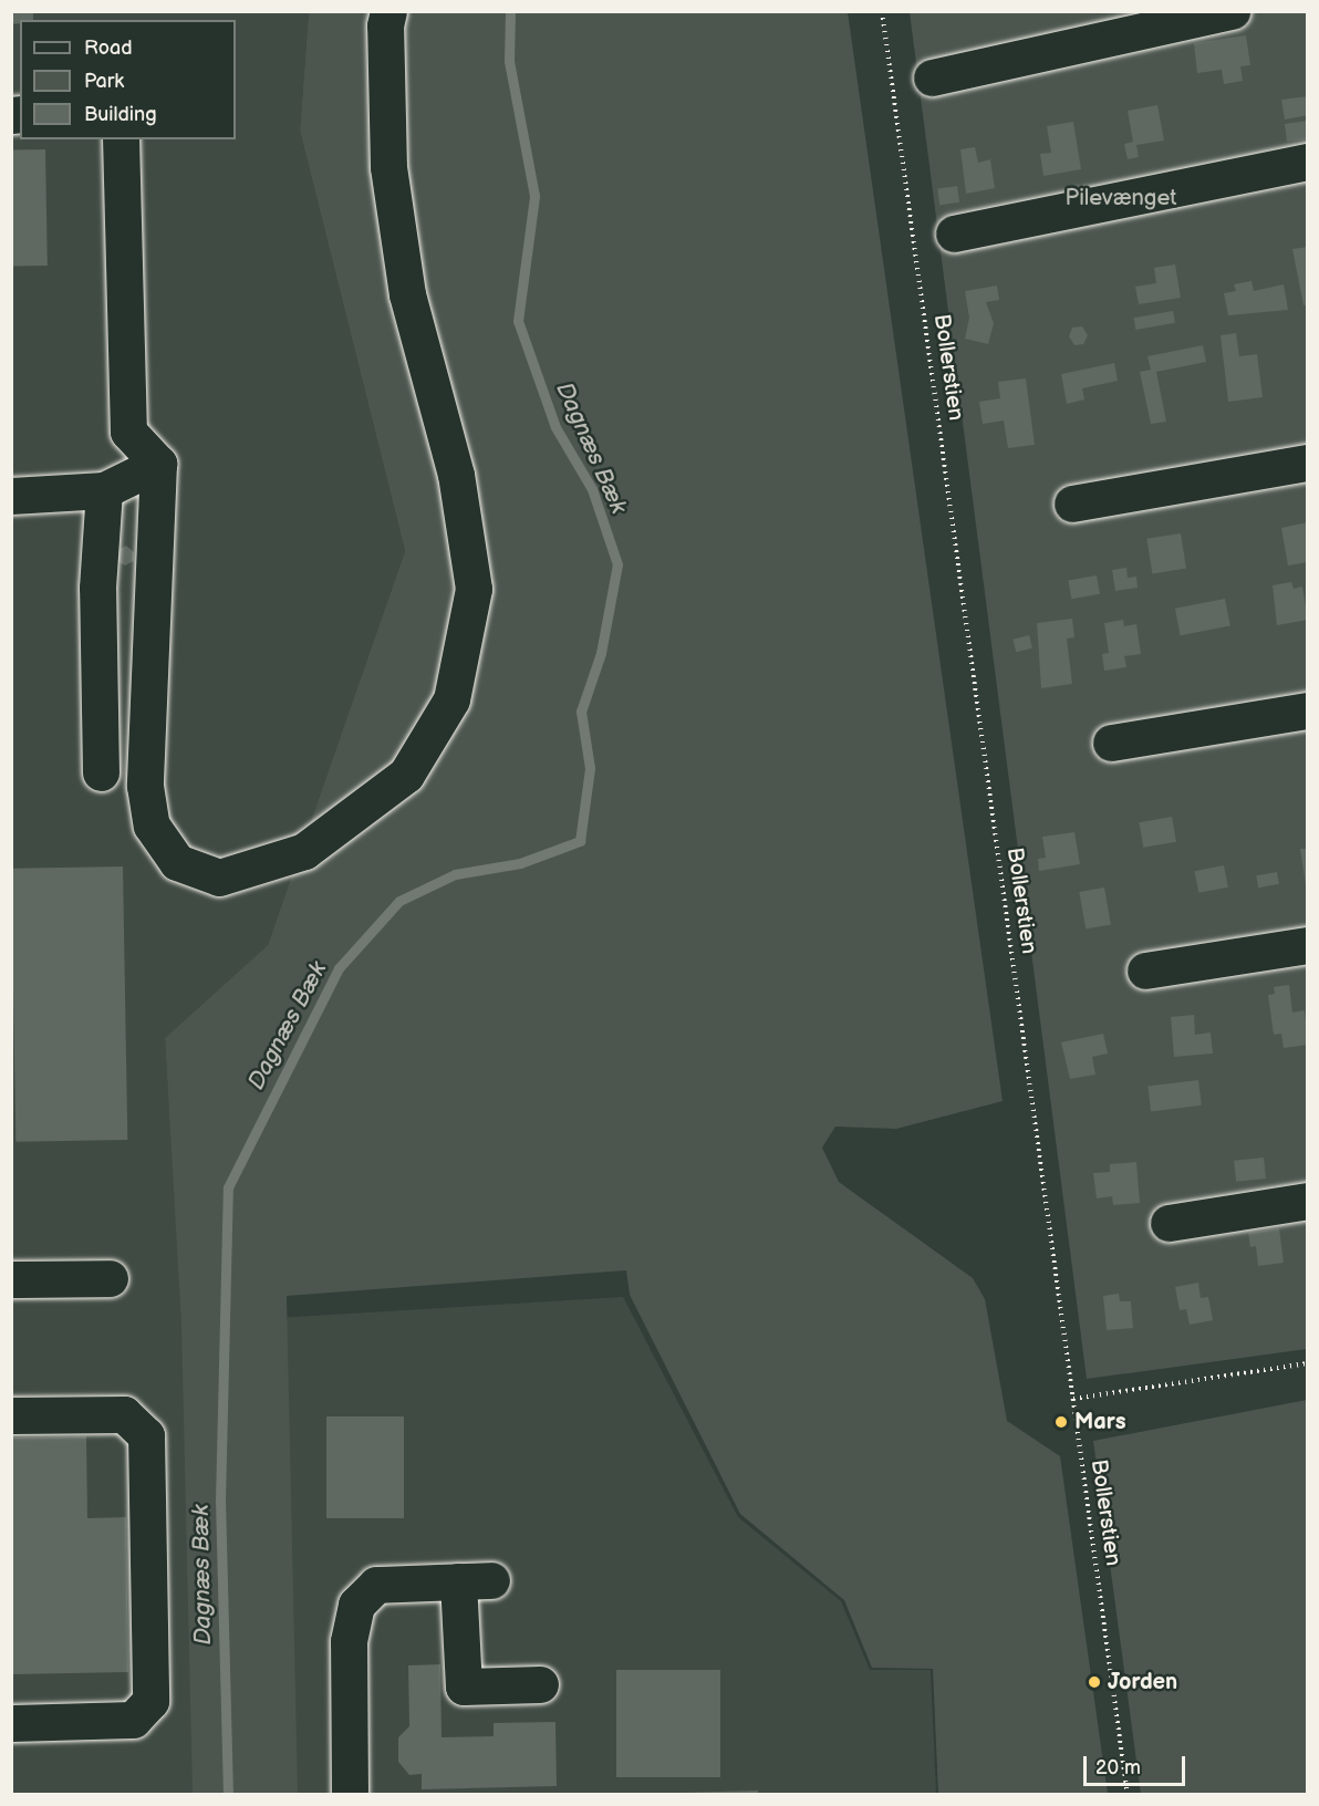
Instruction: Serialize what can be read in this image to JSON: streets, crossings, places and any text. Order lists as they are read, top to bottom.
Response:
{
  "streets": {
    "path": ["Bollerstien"]
  },
  "water": ["Dagnæs Bæk"],
  "parks": ["Pilevænget"],
  "places": ["Mars", "Jorden"],
  "legend": ["Road", "Park", "Building"],
  "scale_bar": "20 m"
}
